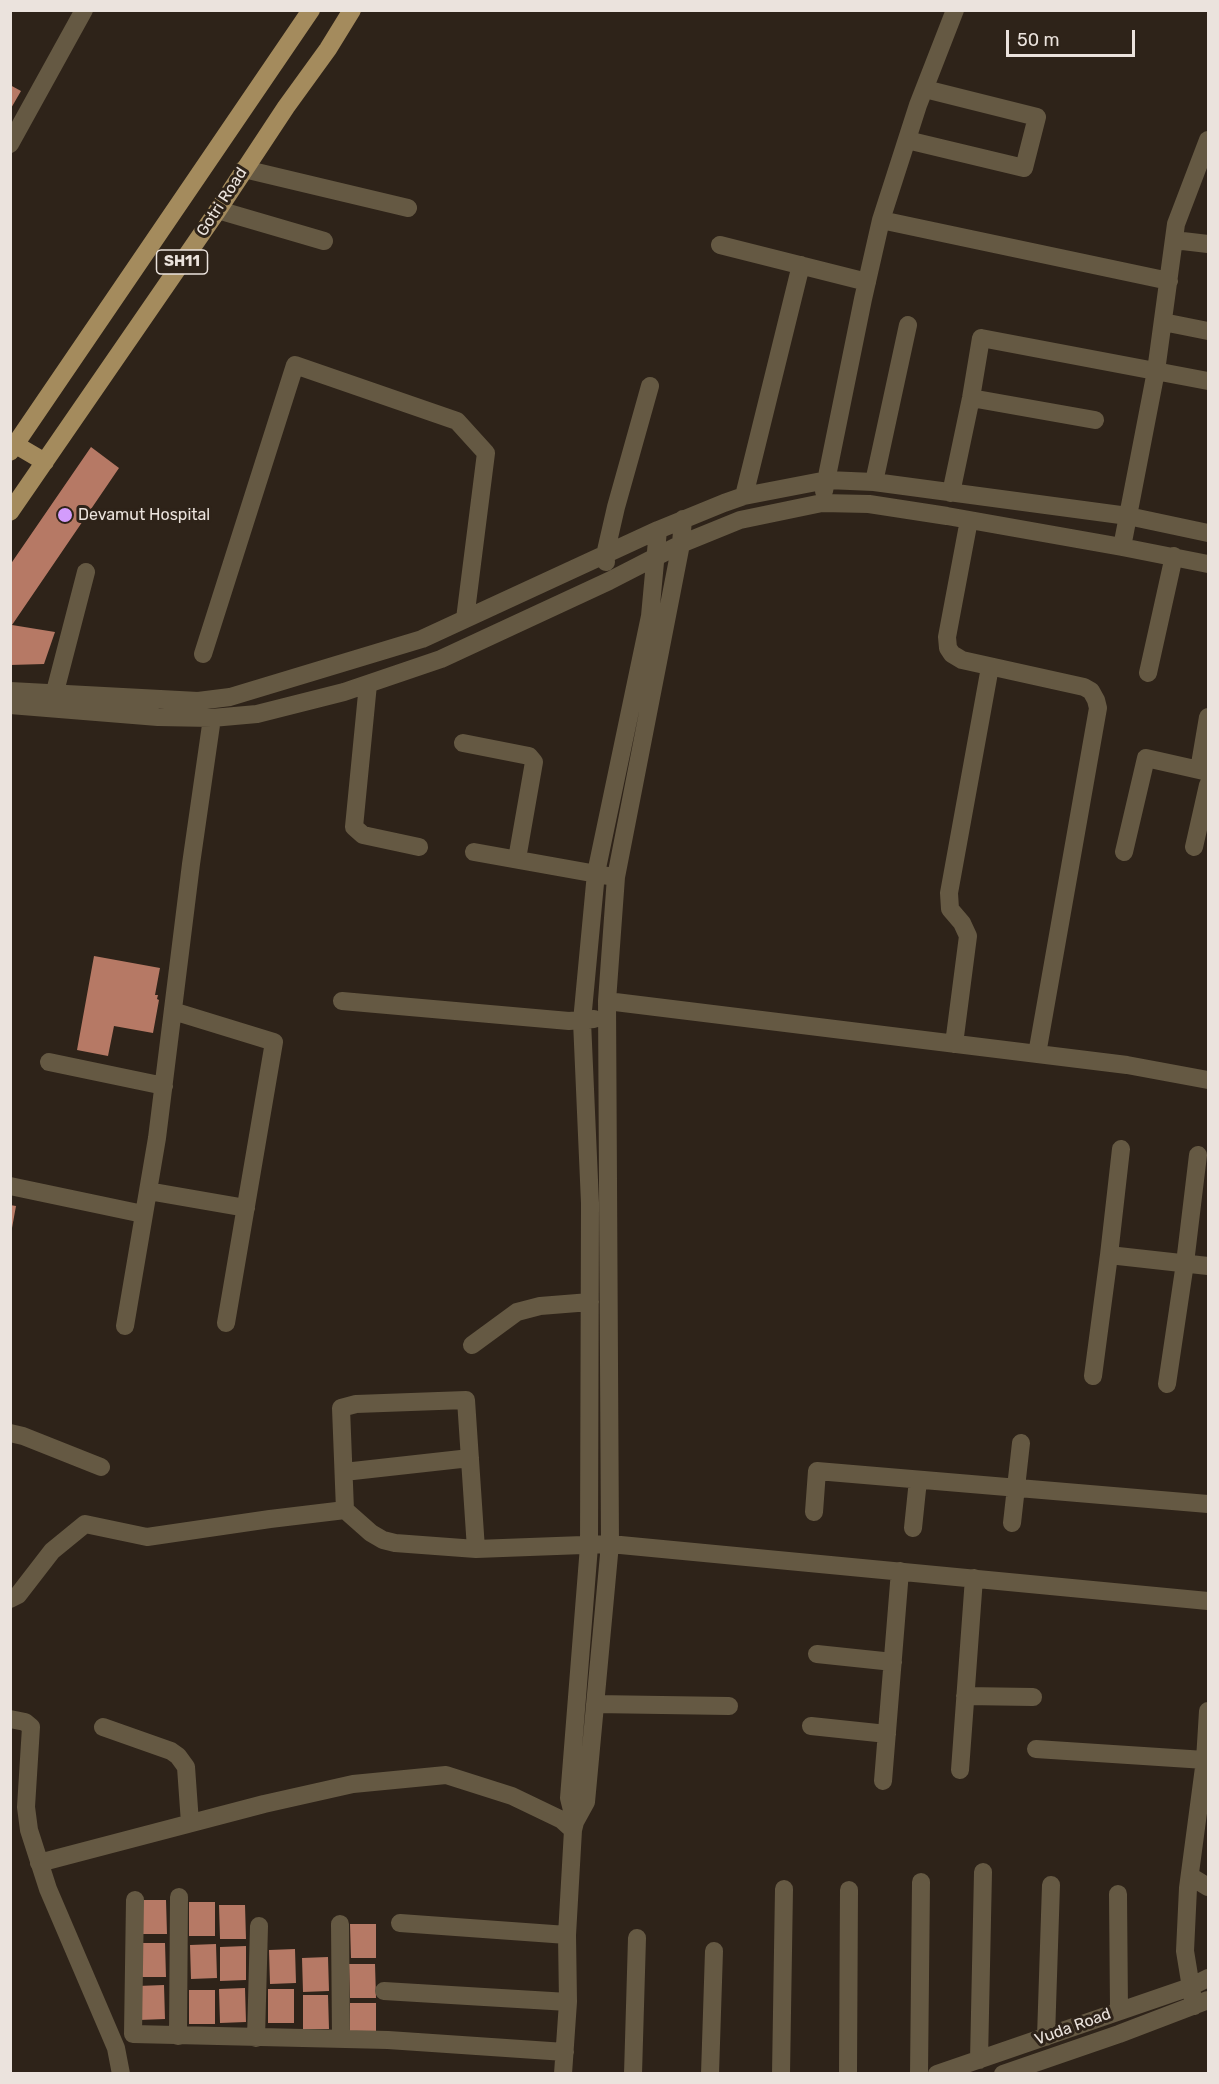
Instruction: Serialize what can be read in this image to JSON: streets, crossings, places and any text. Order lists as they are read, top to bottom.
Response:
{
  "streets": {
    "main road": ["Gotri Road", "SH11"],
    "street": ["Vuda Road"]
  },
  "places": ["Devamut Hospital"],
  "scale_bar": "50 m"
}
